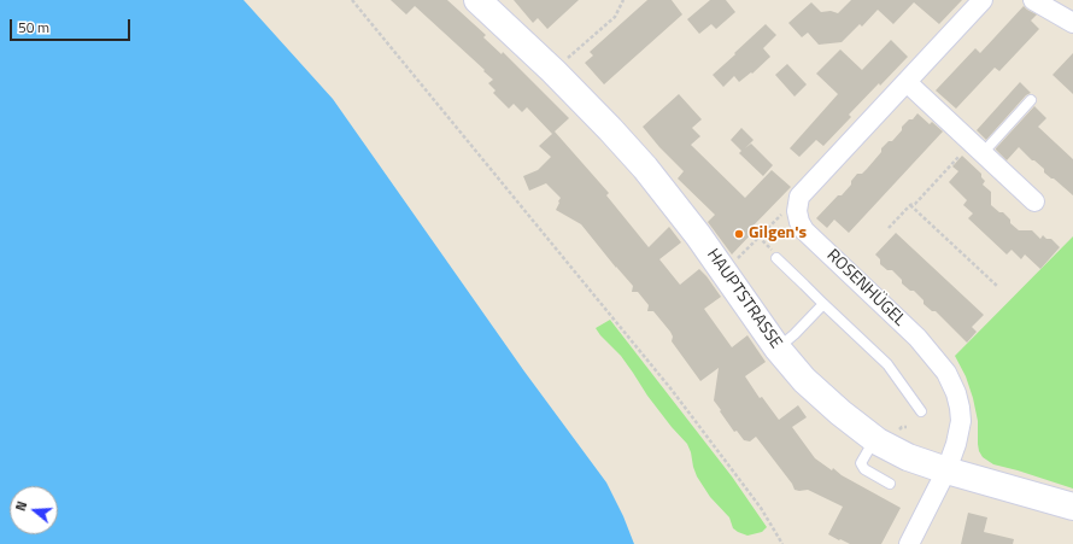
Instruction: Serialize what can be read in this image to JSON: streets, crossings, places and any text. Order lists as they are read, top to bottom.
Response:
{
  "streets": {
    "main road": ["HAUPTSTRASSE"],
    "street": ["ROSENHÜGEL"]
  },
  "crossings": [
    ["ROSENHÜGEL", "HAUPTSTRASSE"]
  ],
  "places": ["Gilgen's"],
  "scale_bar": "50 m",
  "north": "left"
}
